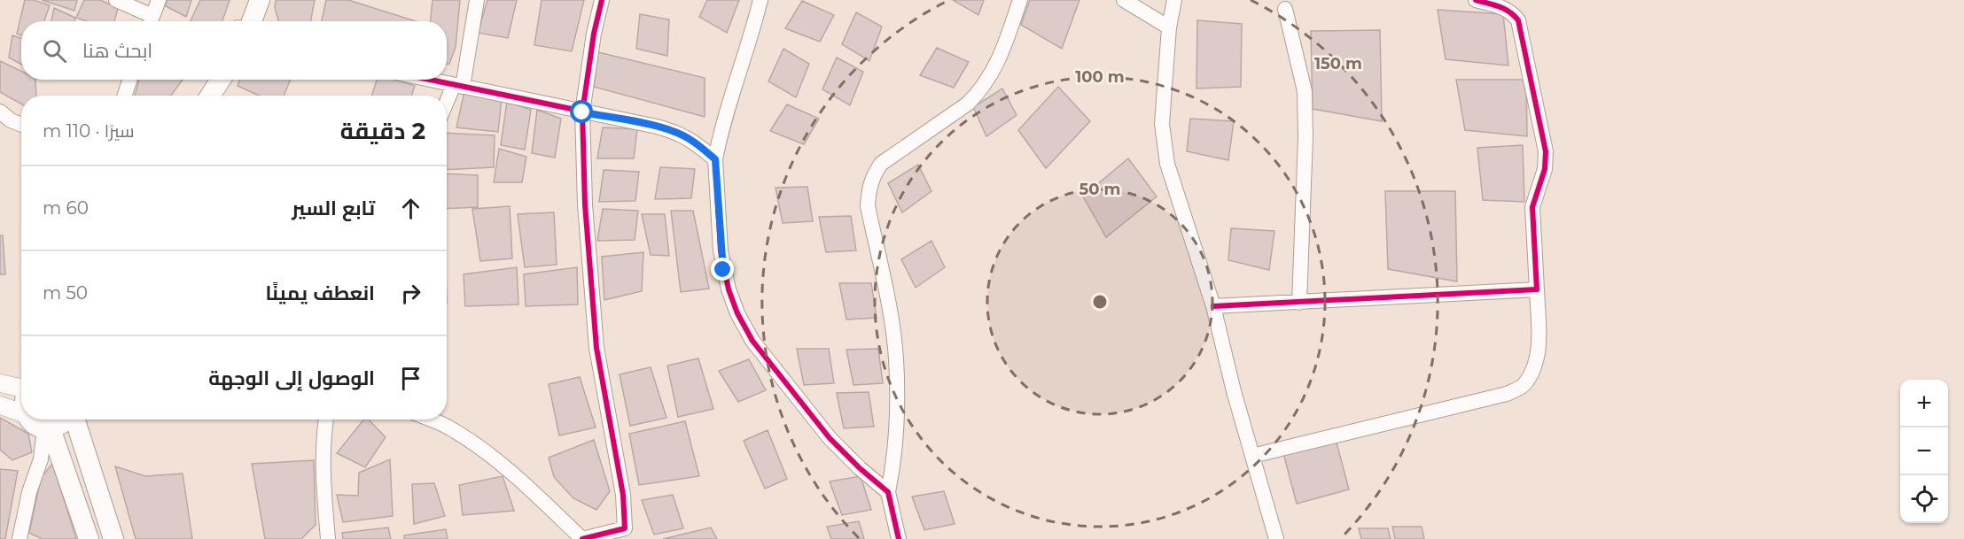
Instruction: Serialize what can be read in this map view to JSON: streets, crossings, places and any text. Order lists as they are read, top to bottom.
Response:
{
  "page": {
    "search": "ابحث هنا",
    "heading": ["2 دقيقة", "سيرًا · 110 m"],
    "list": [
      ["تابع السير", "60 m"],
      ["انعطف يمينًا", "50 m"],
      "الوصول إلى الوجهة"
    ],
    "map_buttons": ["+", "−"]
  },
  "rings": ["150 m", "100 m", "50 m"]
}
